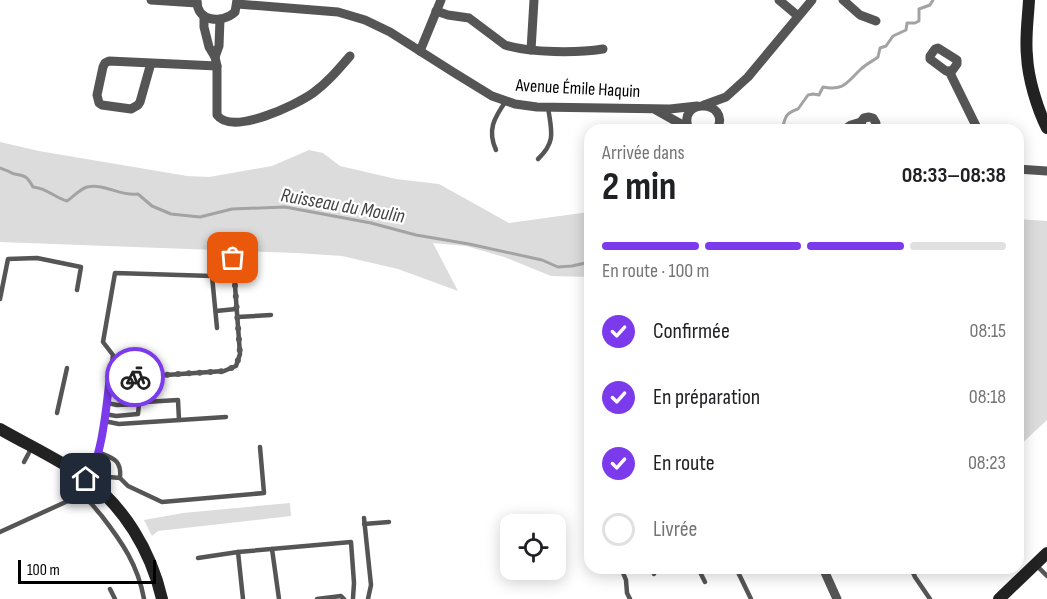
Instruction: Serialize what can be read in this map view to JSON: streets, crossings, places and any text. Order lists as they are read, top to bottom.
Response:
{
  "streets": {
    "street": ["Avenue Émile Haquin"]
  },
  "water": ["Ruisseau du Moulin"],
  "scale_bar": "100 m",
  "page": {
    "heading": ["2 min", "Arrivée dans", "08:33–08:38"],
    "bar": "En route · 100 m",
    "list": [
      ["Confirmée", "08:15"],
      ["En préparation", "08:18"],
      ["En route", "08:23"],
      "Livrée"
    ],
    "scale": "100 m"
  }
}
